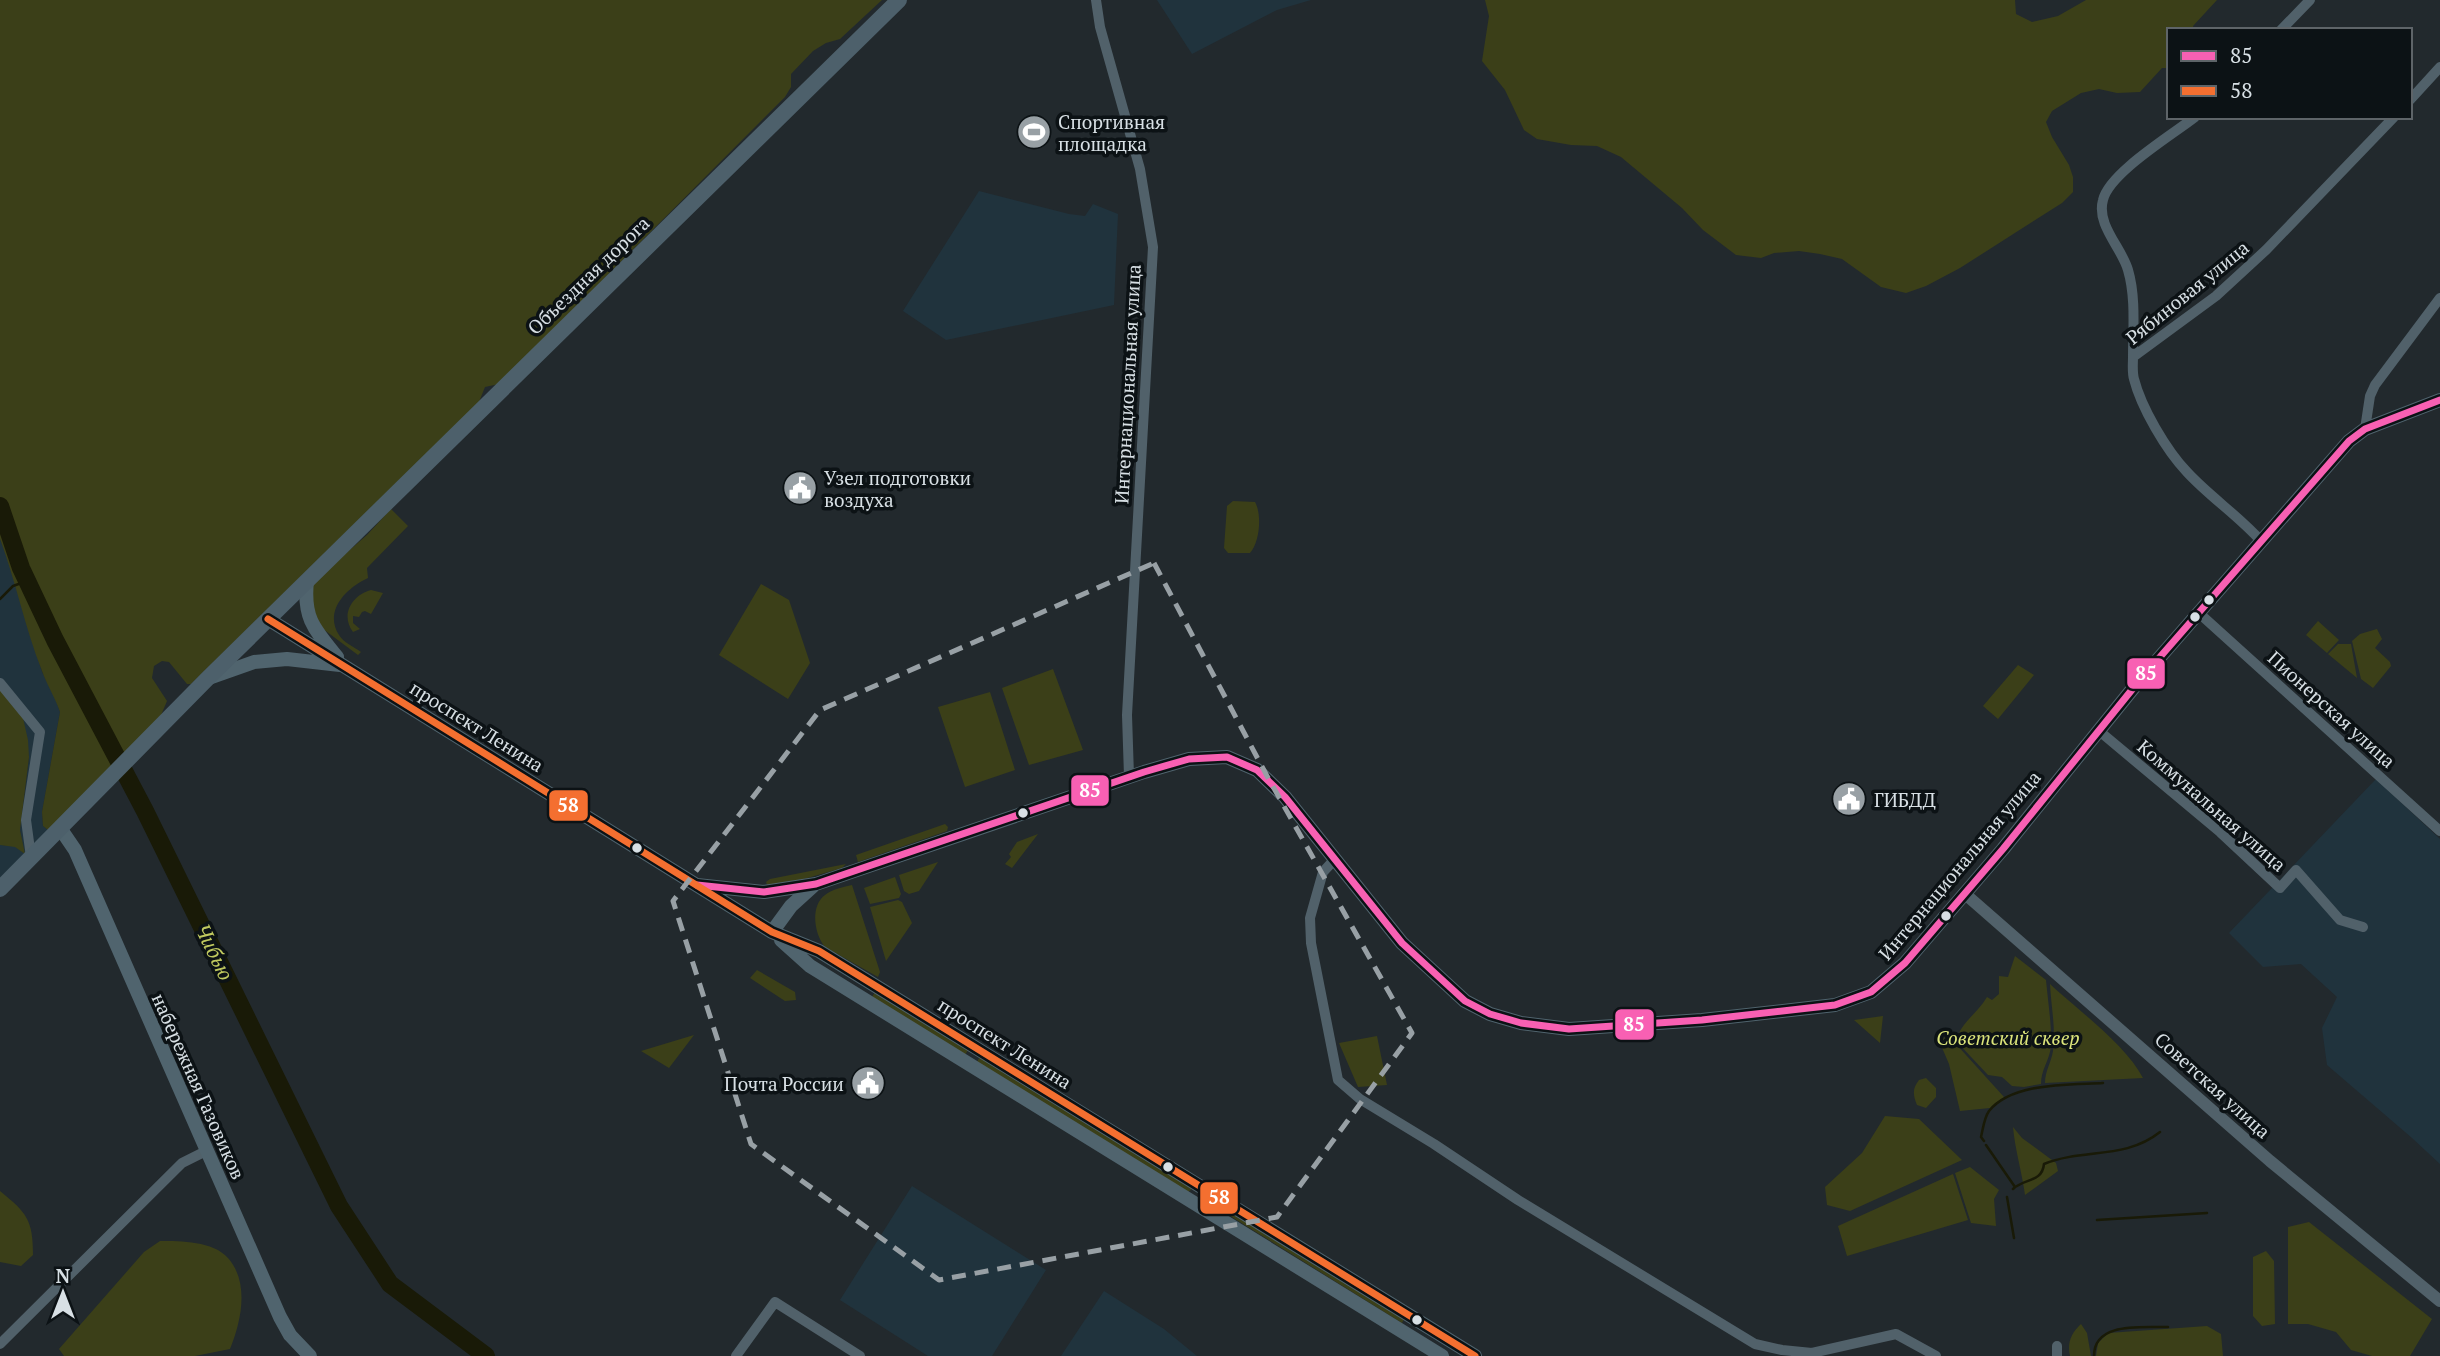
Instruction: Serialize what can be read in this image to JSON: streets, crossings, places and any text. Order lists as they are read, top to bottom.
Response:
{
  "streets": {
    "main road": [
      "Объездная дорога",
      "Интернациональная улица",
      "проспект Ленина",
      "набережная Газовиков"
    ],
    "street": [
      "Рябиновая улица",
      "Пионерская улица",
      "Коммунальная улица",
      "Советская улица"
    ]
  },
  "crossings": [
    ["Объездная дорога", "проспект Ленина"],
    ["Объездная дорога", "набережная Газовиков"],
    ["Рябиновая улица", "Интернациональная улица"],
    ["Интернациональная улица", "Пионерская улица"],
    ["Интернациональная улица", "проспект Ленина"],
    ["Интернациональная улица", "Коммунальная улица"],
    ["Интернациональная улица", "Советская улица"]
  ],
  "water": ["Чибью"],
  "parks": ["Советский сквер"],
  "places": {
    "sports": ["Спортивная площадка"],
    "public building": ["Узел подготовки воздуха", "ГИБДД", "Почта России"]
  },
  "lines": ["transit line 85", "transit line 58"],
  "legend": ["85", "58"],
  "north": "top"
}
